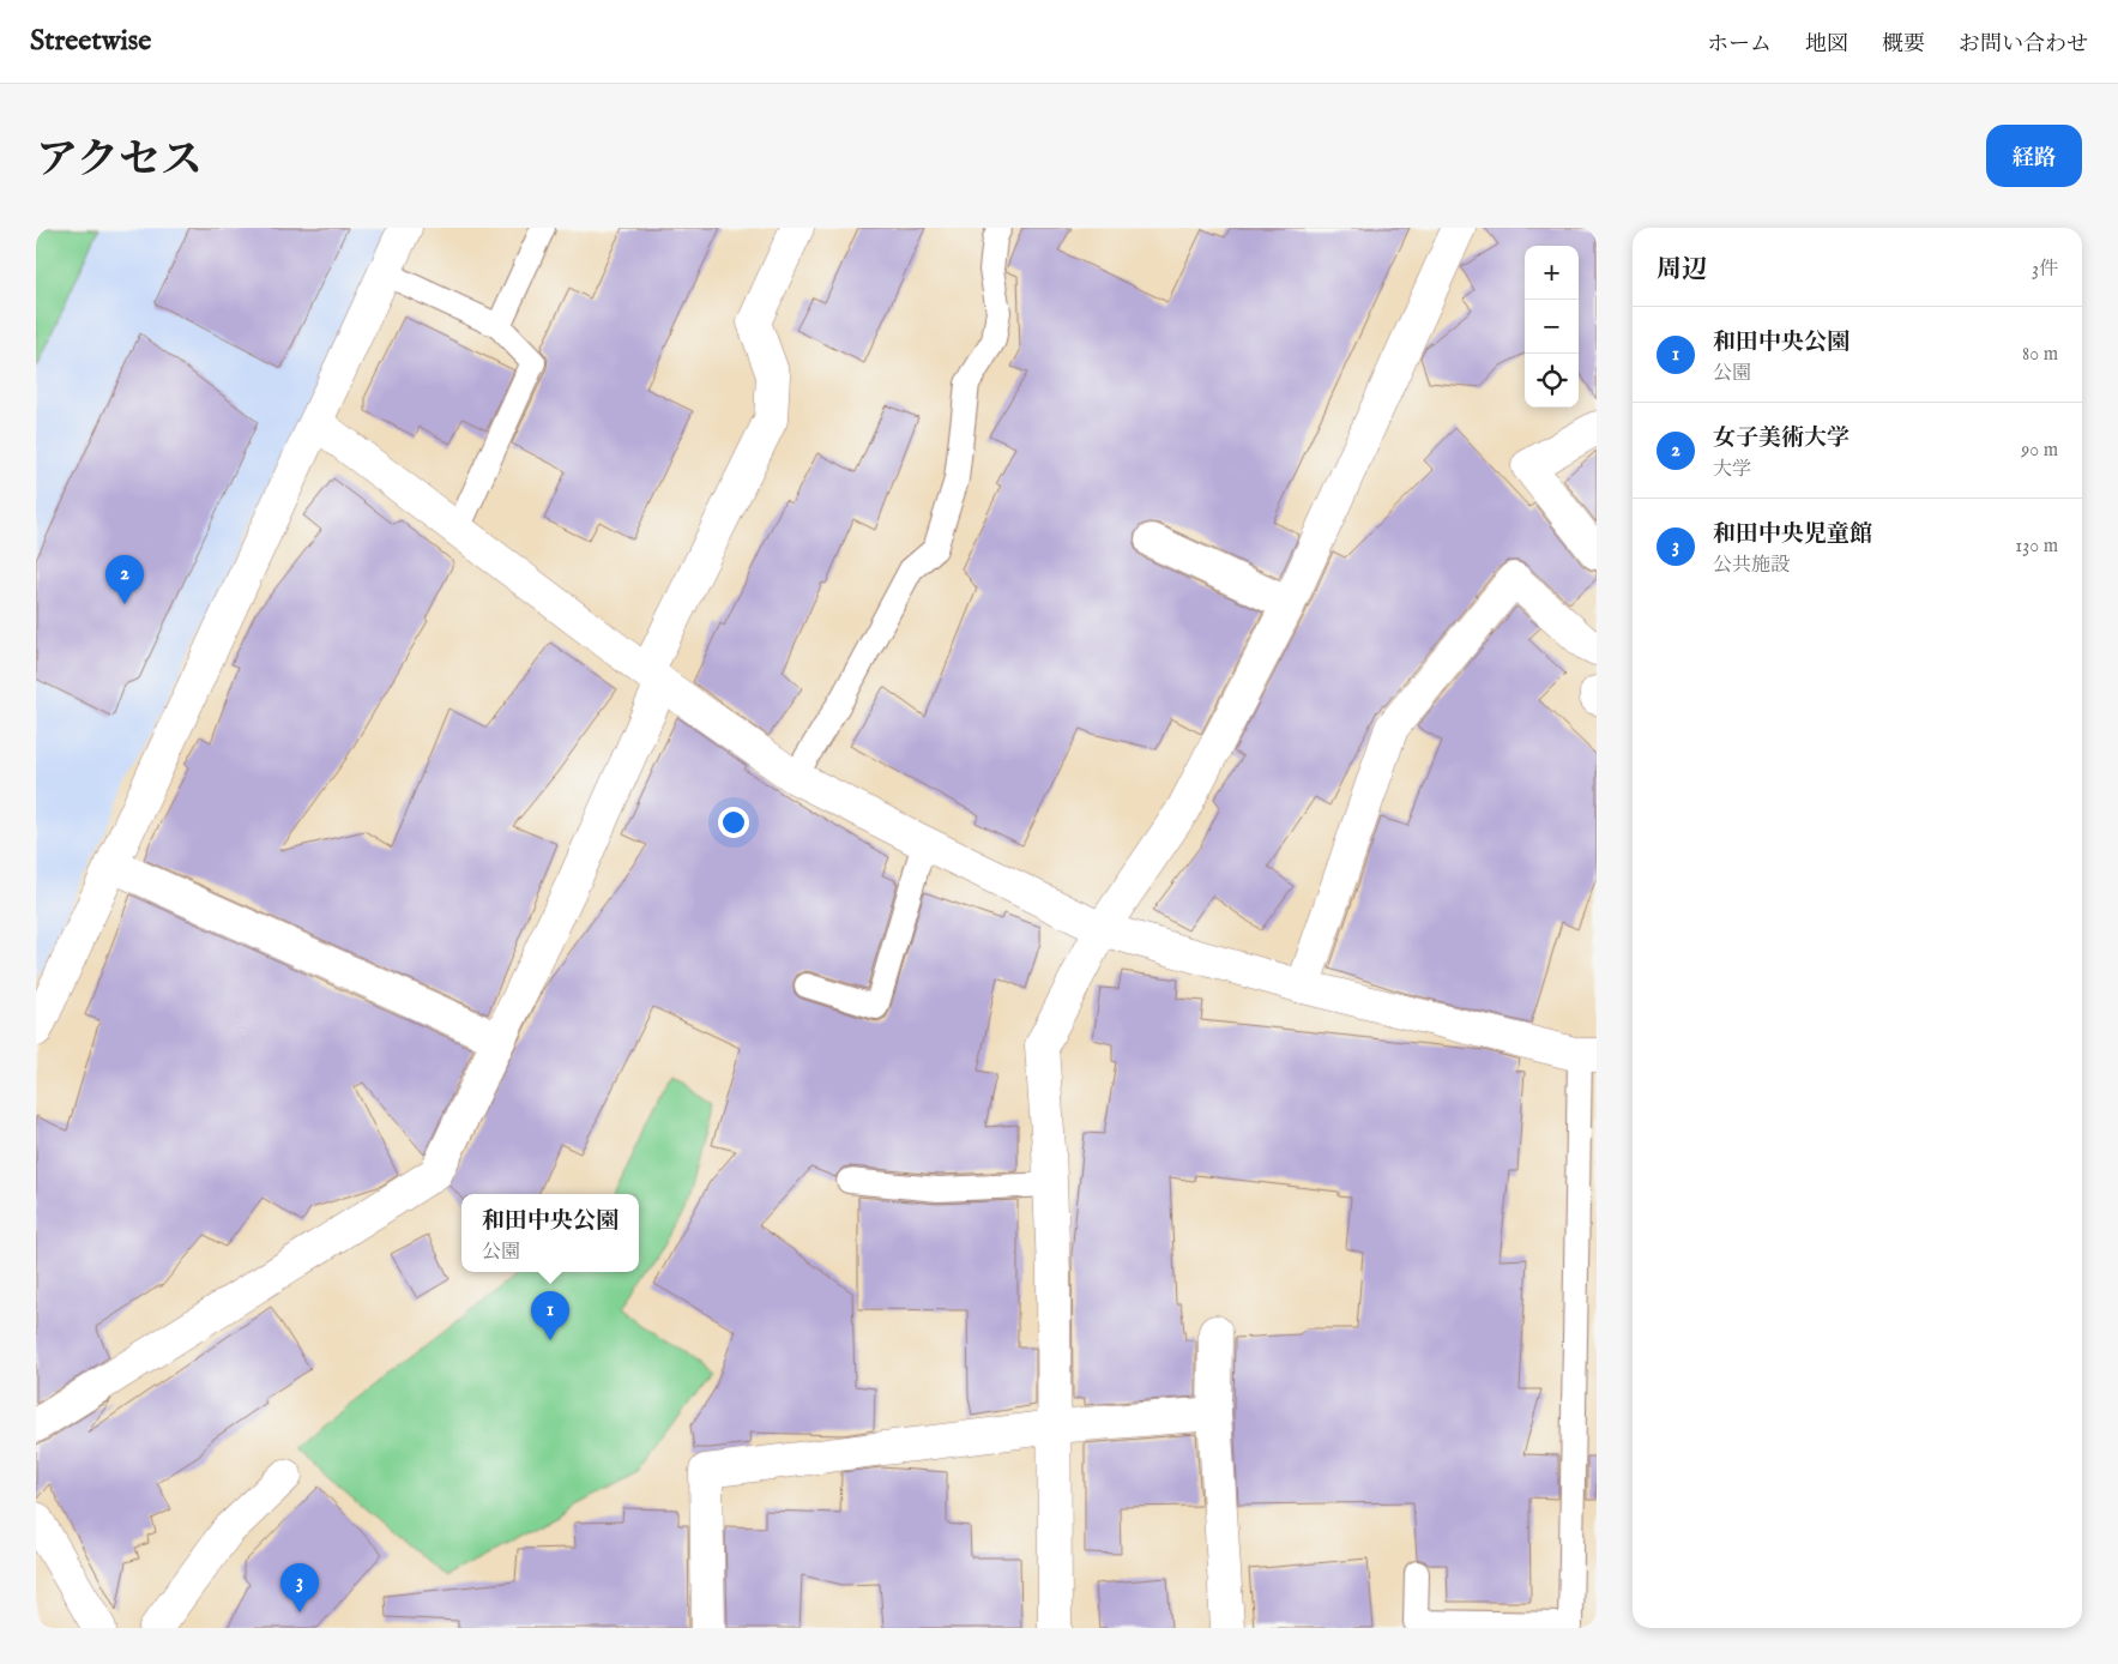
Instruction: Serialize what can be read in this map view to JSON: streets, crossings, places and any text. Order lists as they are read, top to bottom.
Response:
{
  "page": {
    "header": "Streetwise",
    "nav": [
      "ホーム",
      "地図",
      "概要",
      "お問い合わせ"
    ],
    "title": "アクセス",
    "buttons": "経路",
    "heading": ["周辺", "3件"],
    "map_buttons": ["+", "−"],
    "list": [
      {
        "mark": "1",
        "name": "和田中央公園",
        "note": "公園",
        "value": "80 m"
      },
      {
        "mark": "2",
        "name": "女子美術大学",
        "note": "大学",
        "value": "90 m"
      },
      {
        "mark": "3",
        "name": "和田中央児童館",
        "note": "公共施設",
        "value": "130 m"
      }
    ],
    "pins": ["2", "1", "3"],
    "popup": ["和田中央公園", "公園"]
  }
}
